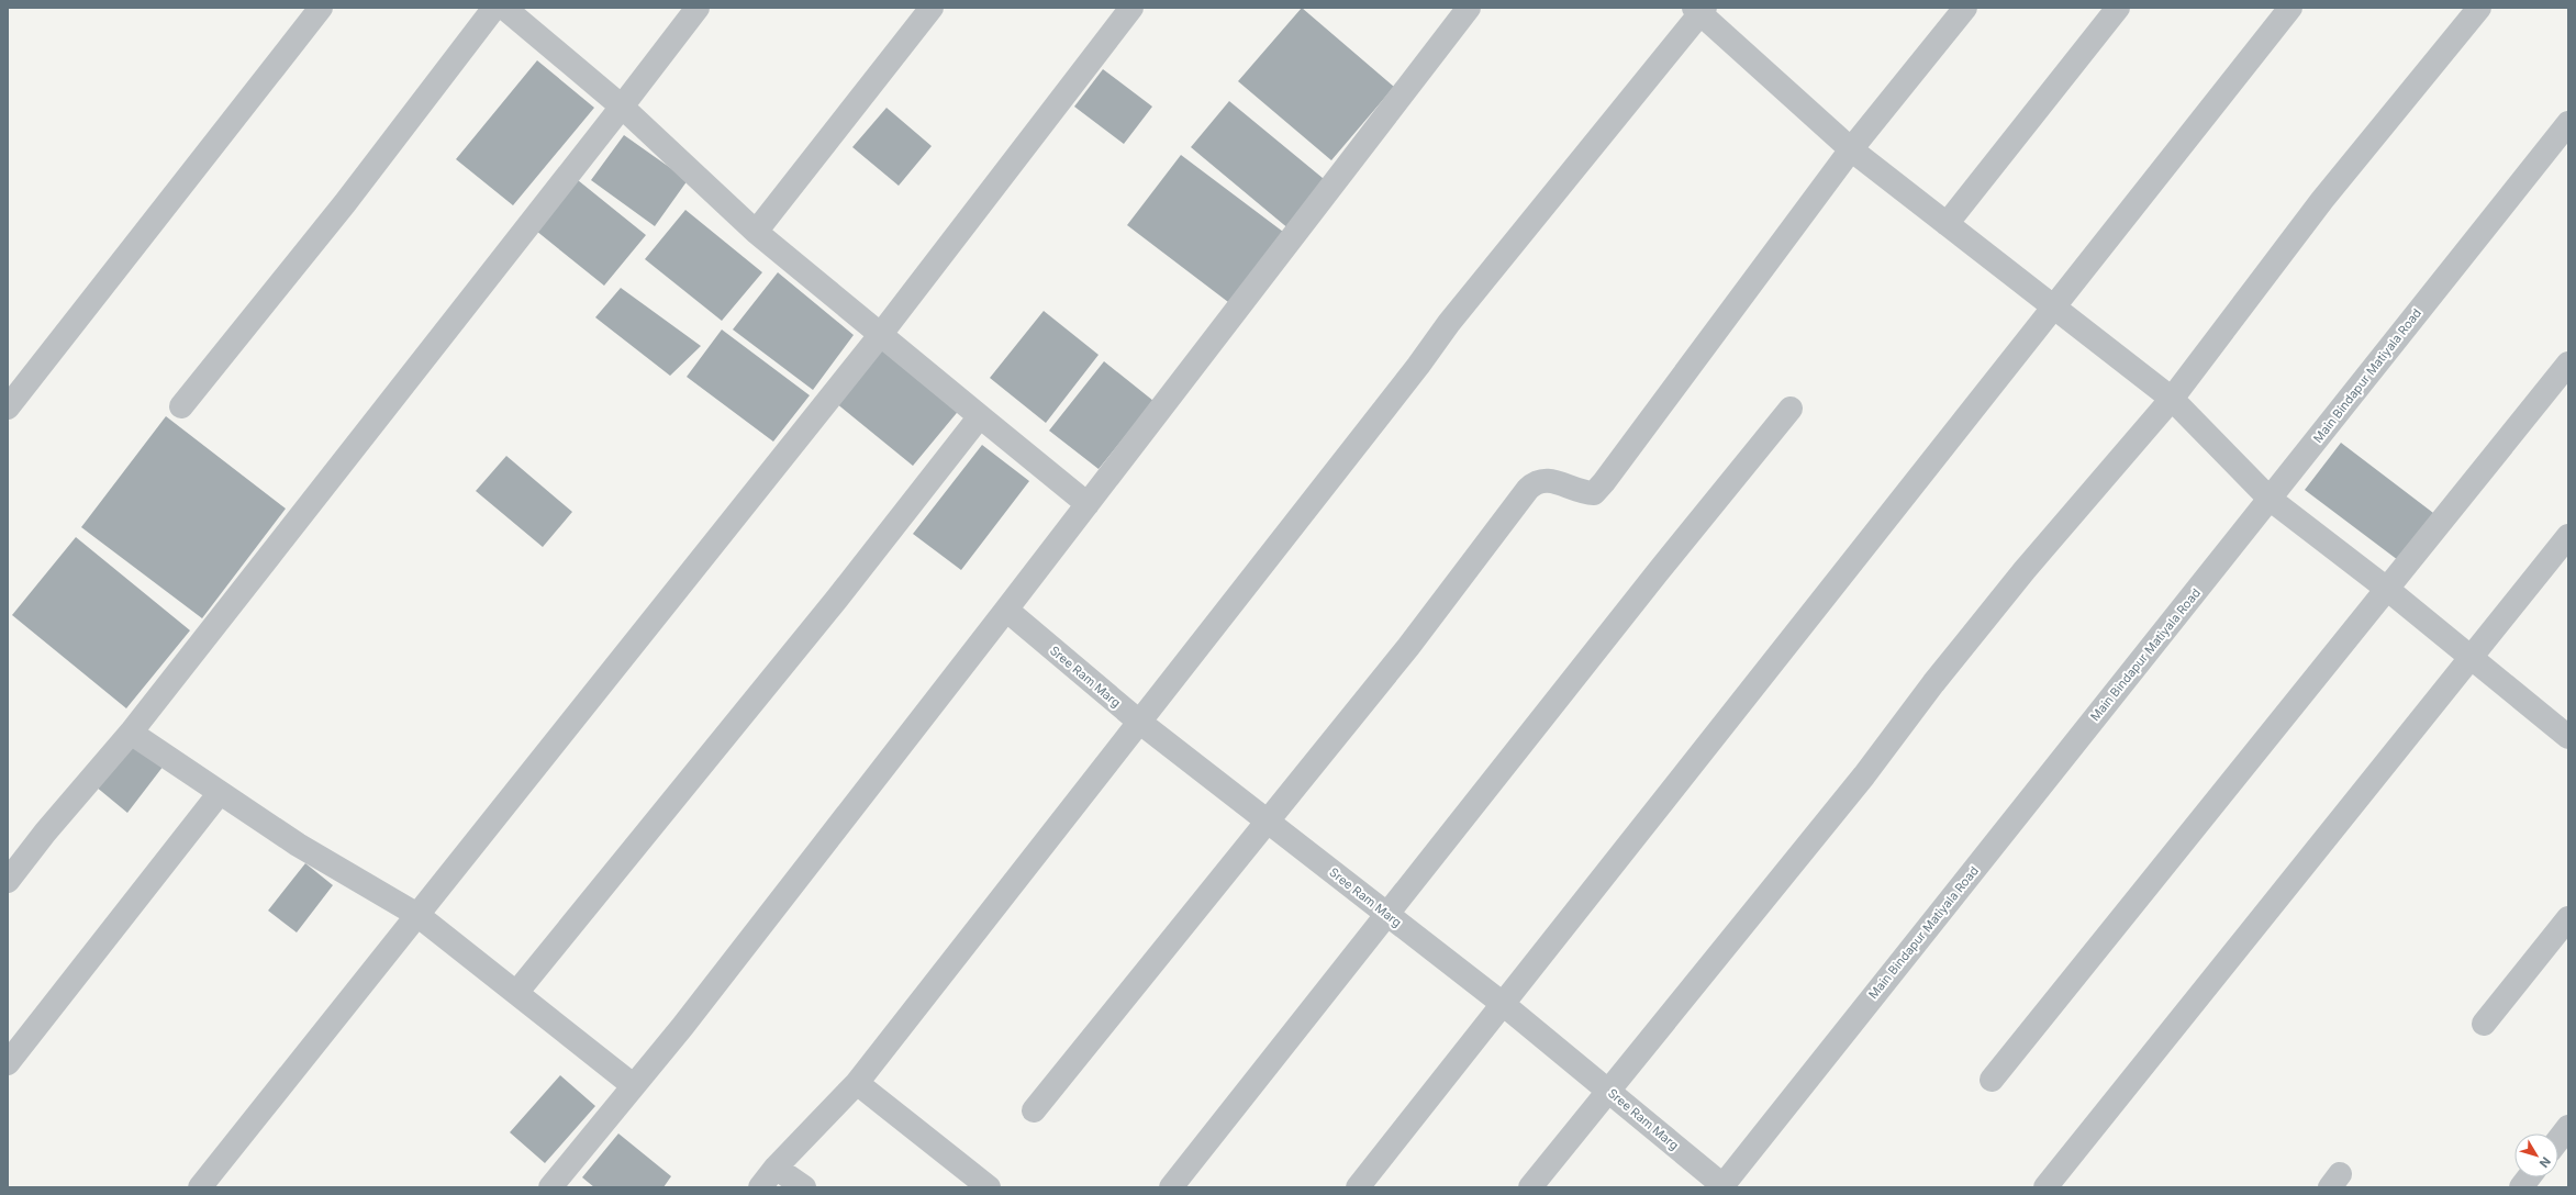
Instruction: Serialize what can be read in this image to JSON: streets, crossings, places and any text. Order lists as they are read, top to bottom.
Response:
{
  "streets": {
    "street": ["Main Bindapur Matiyala Road", "Sree Ram Marg"]
  },
  "crossings": [
    ["Main Bindapur Matiyala Road", "Sree Ram Marg"]
  ],
  "north": "bottom right"
}
